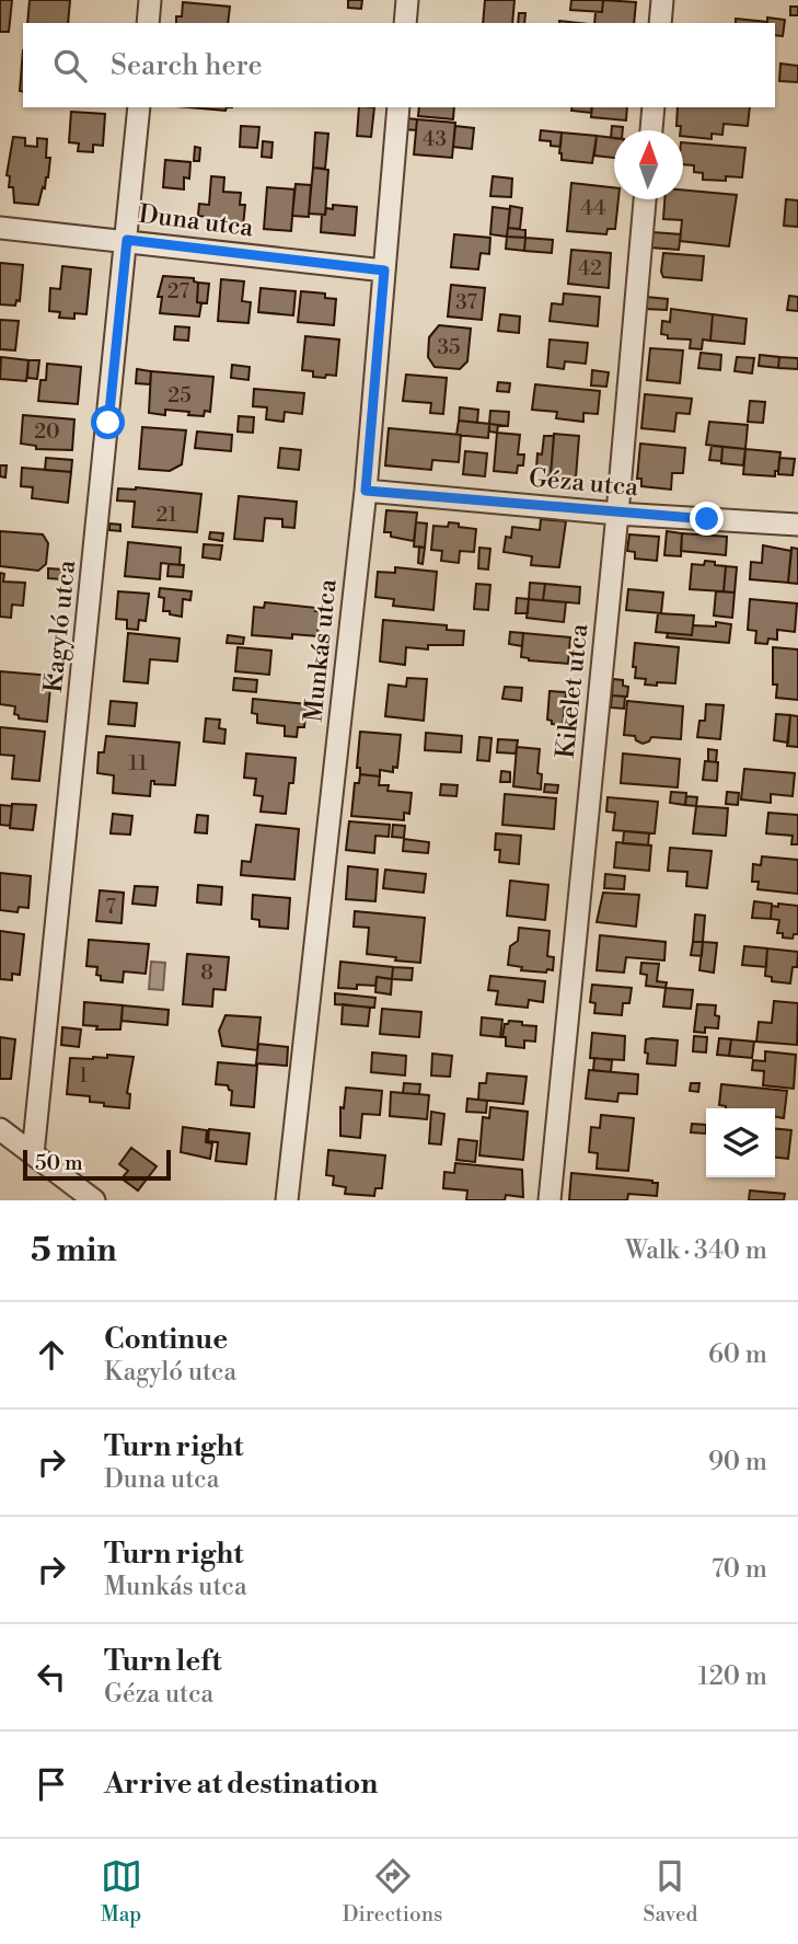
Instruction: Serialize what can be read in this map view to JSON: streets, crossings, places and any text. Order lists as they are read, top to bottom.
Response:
{
  "streets": {
    "street": [
      "Duna utca",
      "Géza utca",
      "Kagyló utca",
      "Munkás utca",
      "Kikelet utca"
    ]
  },
  "crossings": [
    ["Duna utca", "Kagyló utca"],
    ["Duna utca", "Munkás utca"],
    ["Géza utca", "Munkás utca"],
    ["Géza utca", "Kikelet utca"]
  ],
  "house_numbers": [
    "43",
    "44",
    "42",
    "27",
    "37",
    "35",
    "25",
    "20",
    "21",
    "11",
    "7",
    "8",
    "1"
  ],
  "scale_bar": "50 m",
  "north": "top",
  "page": {
    "search": "Search here",
    "scale": "50 m",
    "heading": ["5 min", "Walk · 340 m"],
    "list": [
      ["Continue", "Kagyló utca", "60 m"],
      ["Turn right", "Duna utca", "90 m"],
      ["Turn right", "Munkás utca", "70 m"],
      ["Turn left", "Géza utca", "120 m"],
      "Arrive at destination"
    ],
    "nav": ["Map", "Directions", "Saved"]
  }
}
